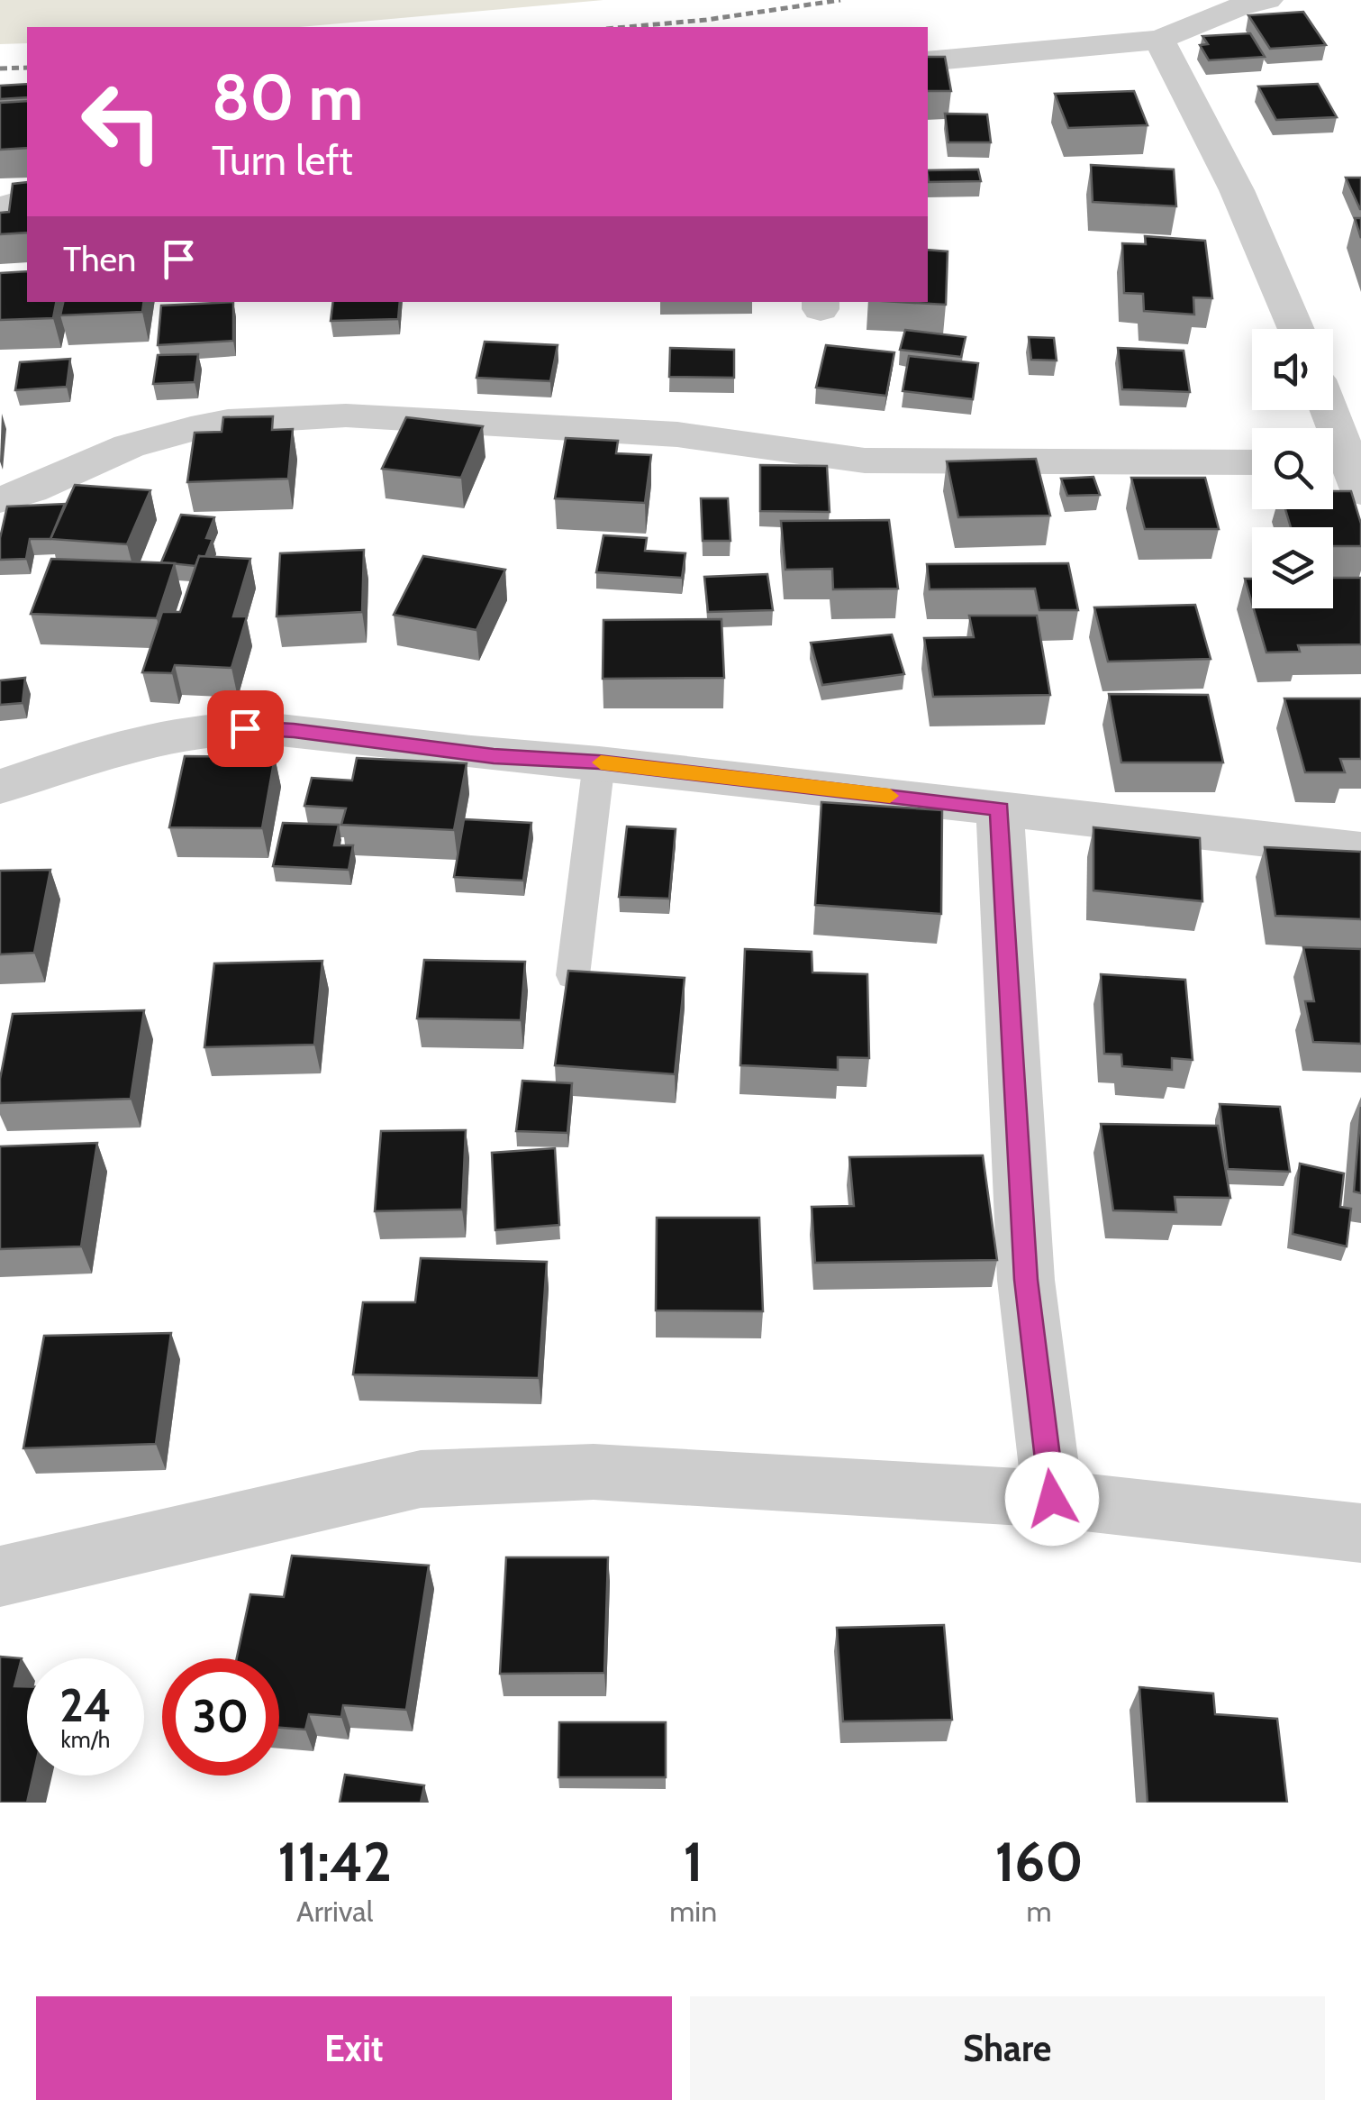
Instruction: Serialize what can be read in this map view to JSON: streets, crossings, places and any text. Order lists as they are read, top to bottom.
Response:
{
  "page": {
    "turn": ["80 m", "Turn left"],
    "then": "Then",
    "speed": "24 km/h",
    "limit": "30",
    "eta": [
      "11:42",
      "Arrival",
      "1",
      "min",
      "160",
      "m"
    ],
    "buttons": ["Exit", "Share"]
  }
}
